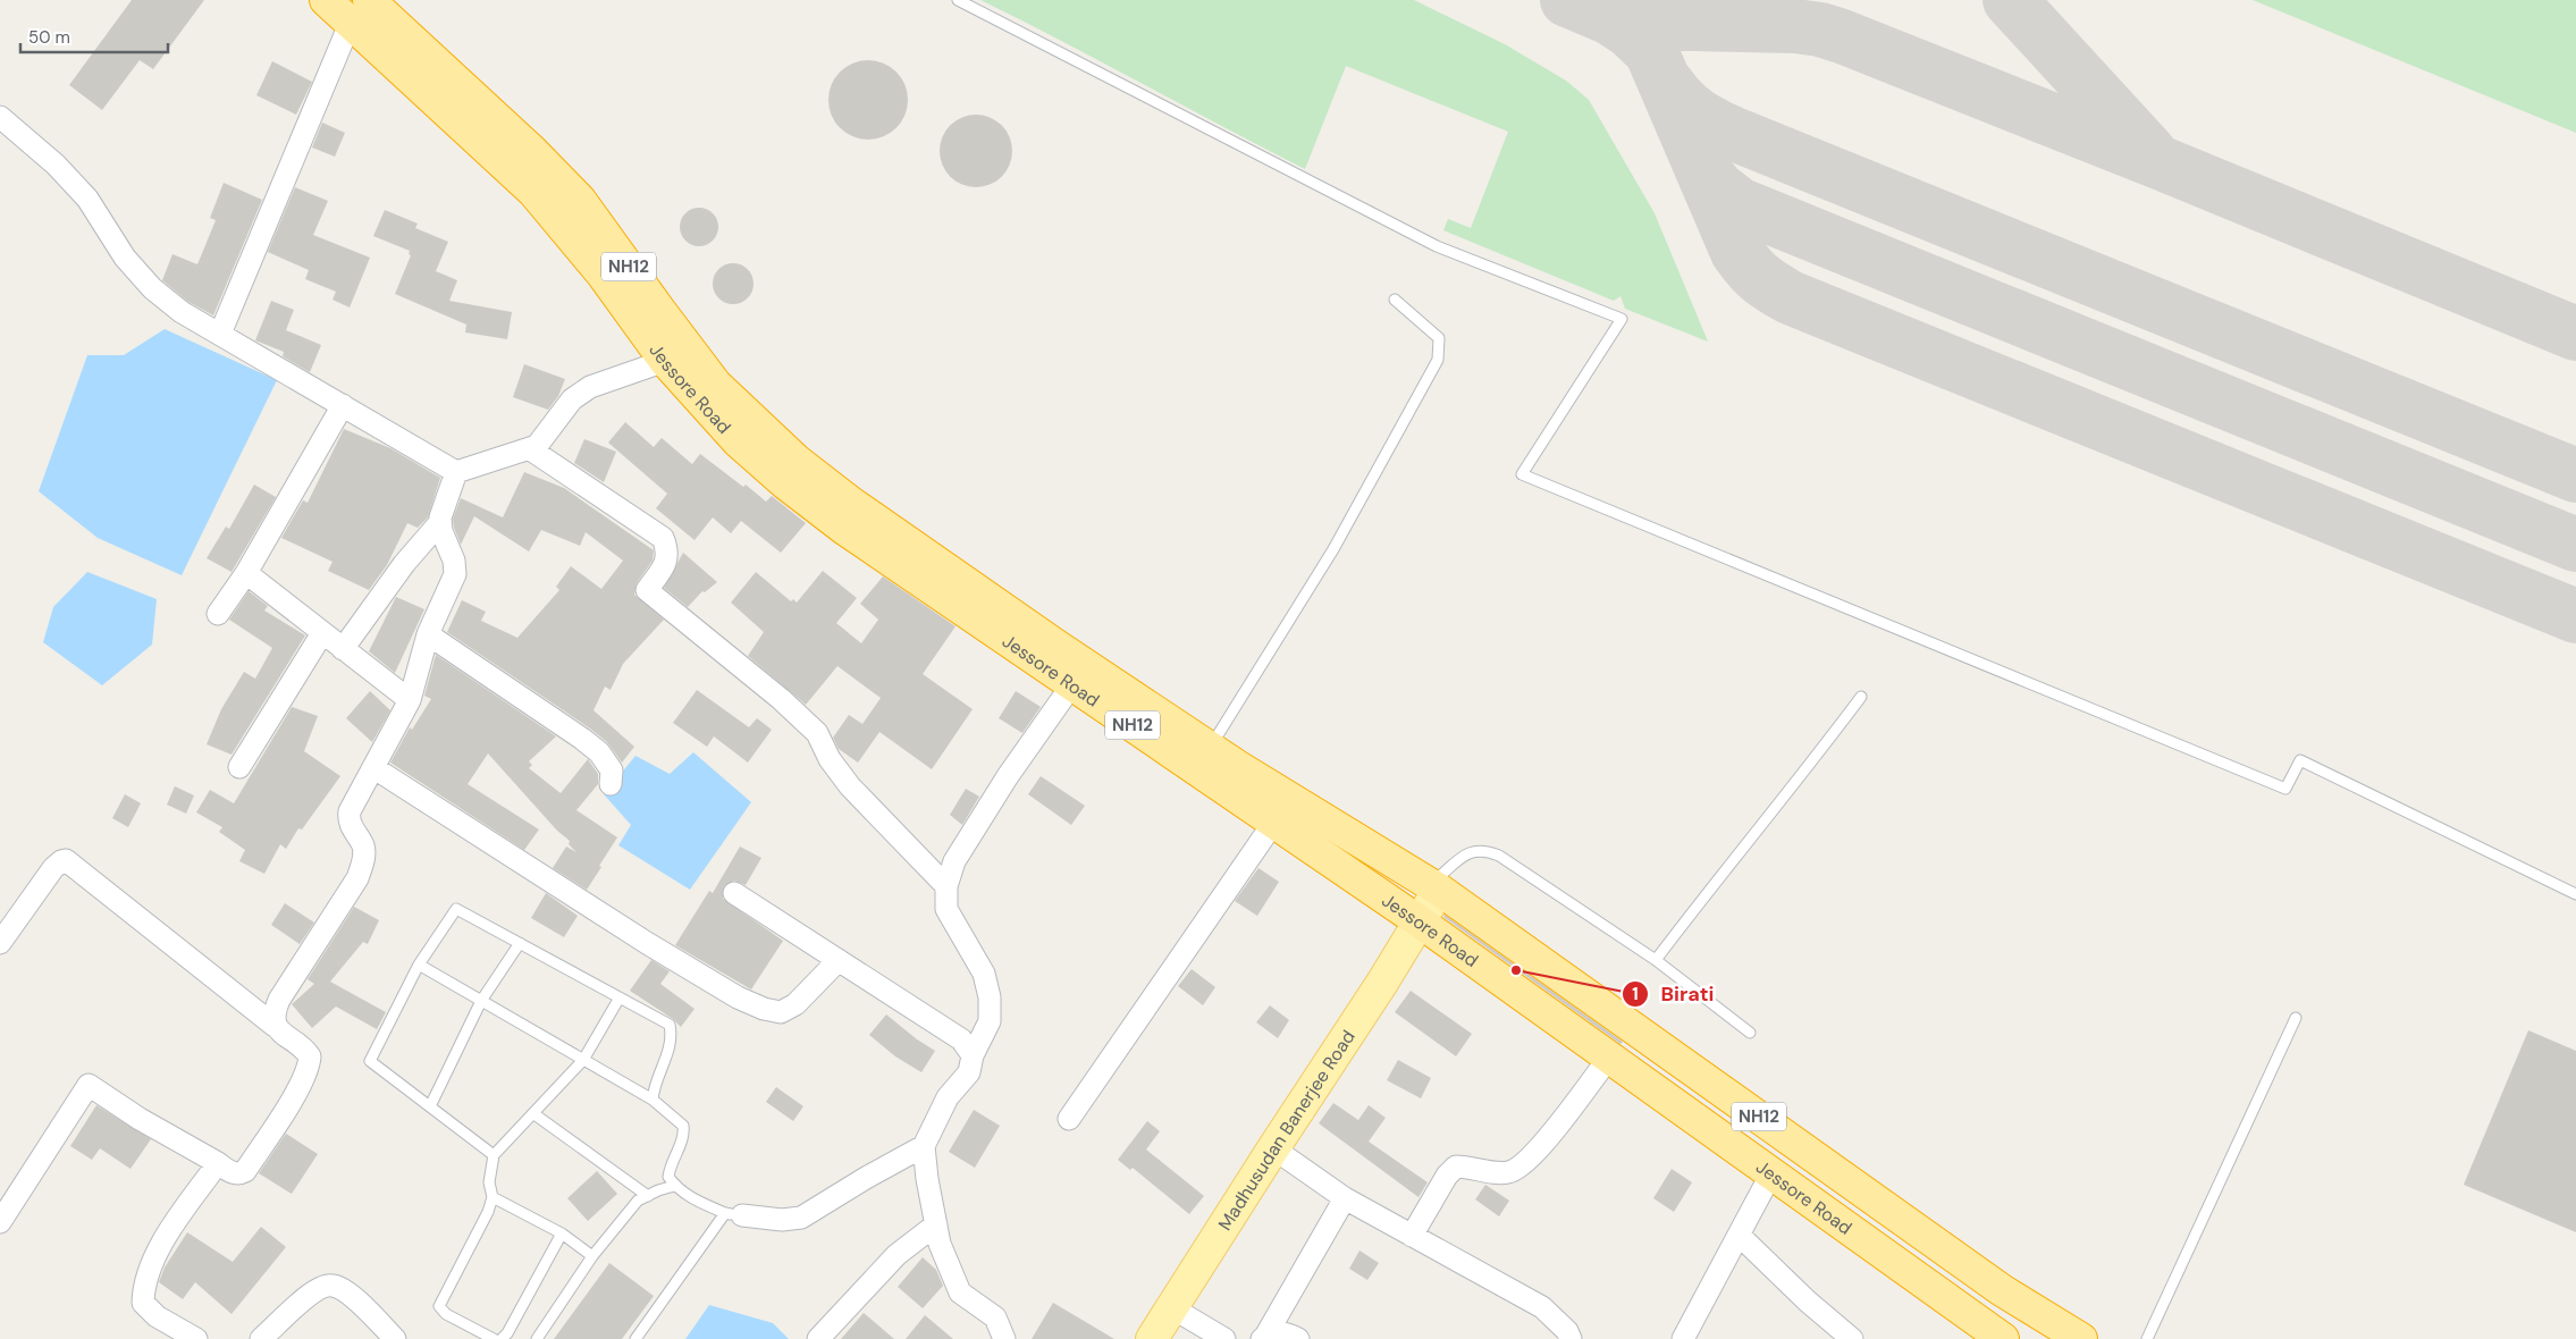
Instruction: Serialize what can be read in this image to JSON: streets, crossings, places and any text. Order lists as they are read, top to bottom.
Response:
{
  "streets": {
    "highway": ["NH12", "Jessore Road"],
    "main road": ["Madhusudan Banerjee Road"]
  },
  "crossings": [
    ["NH12", "Jessore Road"],
    ["NH12", "Madhusudan Banerjee Road"],
    ["Jessore Road", "Madhusudan Banerjee Road"]
  ],
  "places": ["Birati"],
  "scale_bar": "50 m"
}
